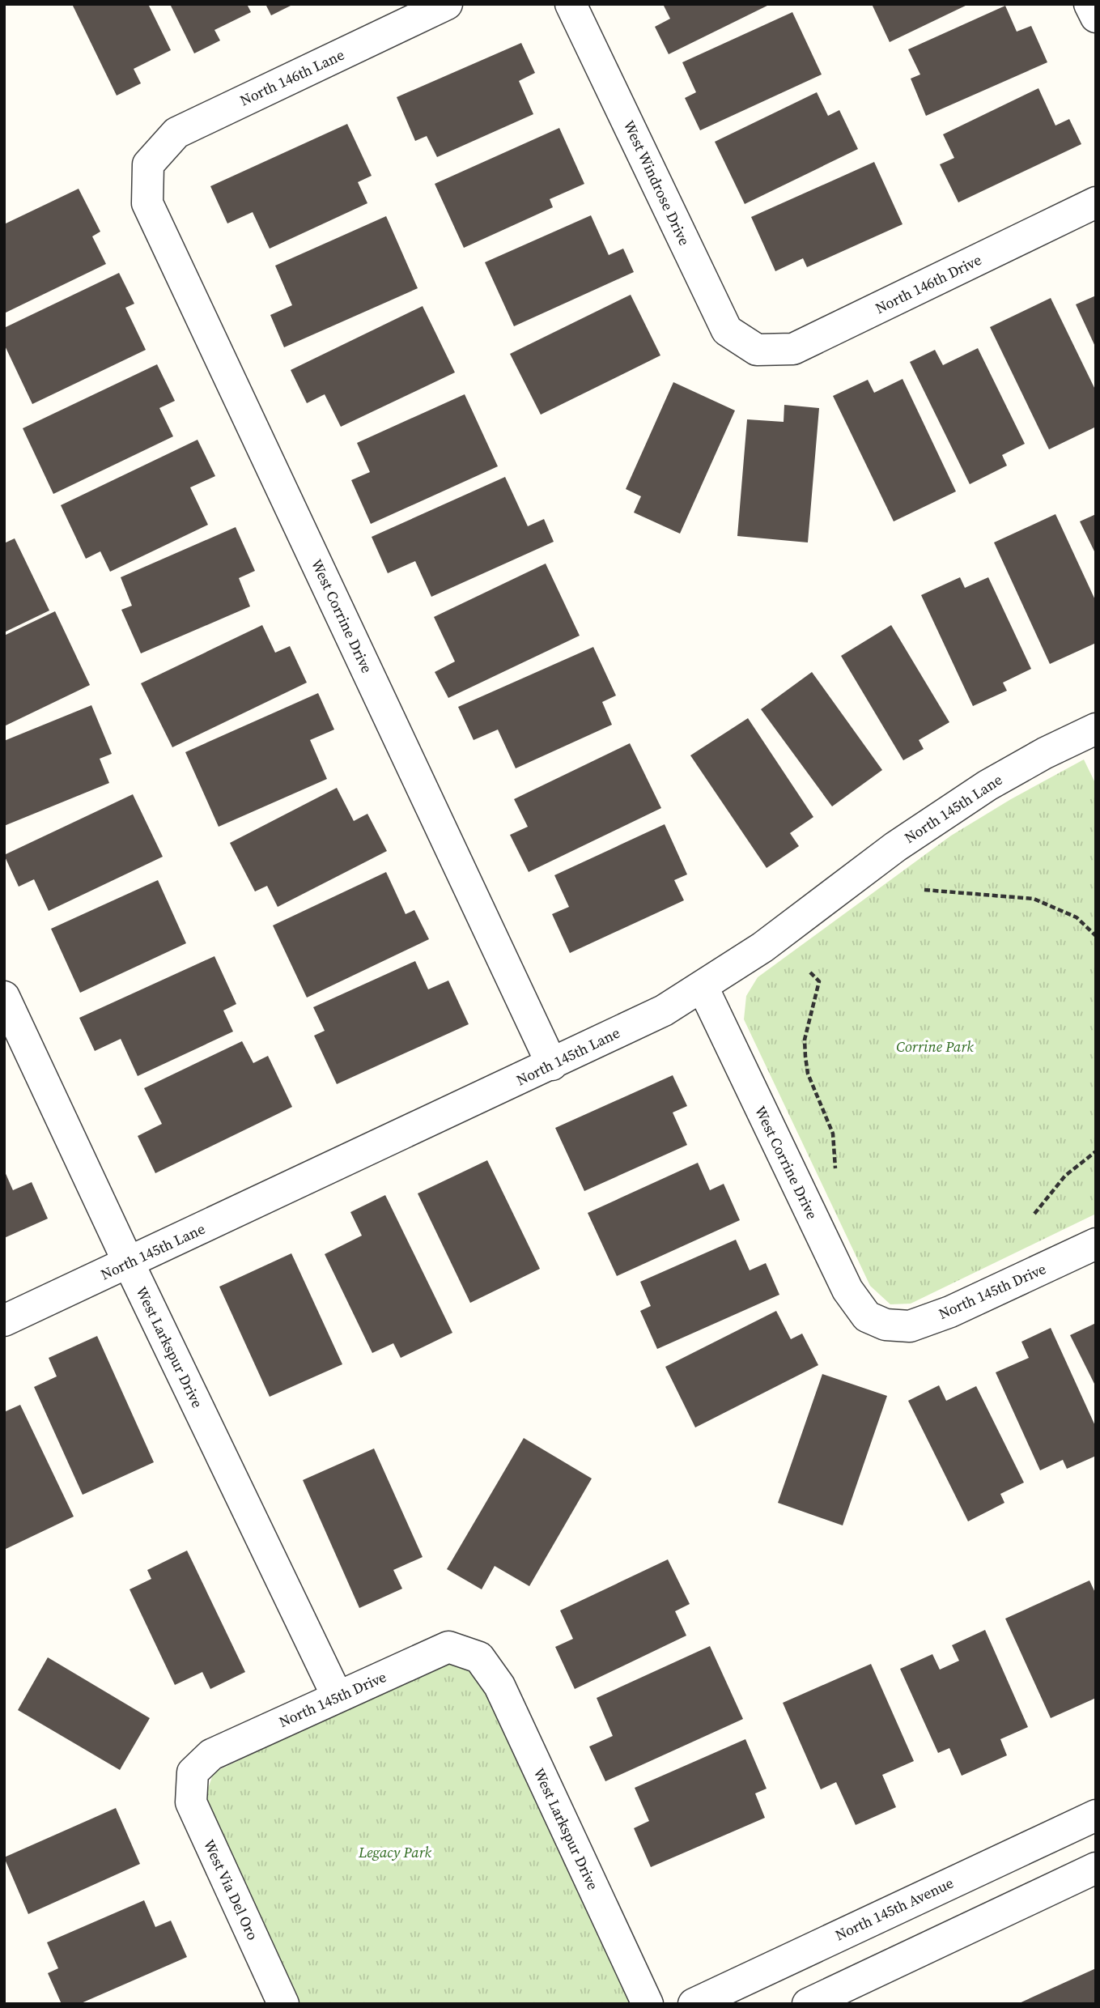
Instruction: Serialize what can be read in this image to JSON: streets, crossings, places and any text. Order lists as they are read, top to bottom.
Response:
{
  "streets": {
    "street": [
      "North 146th Lane",
      "West Windrose Drive",
      "North 146th Drive",
      "West Corrine Drive",
      "North 145th Lane",
      "North 145th Drive",
      "West Larkspur Drive",
      "West Via Del Oro",
      "North 145th Avenue"
    ]
  },
  "crossings": [
    ["North 146th Lane", "West Corrine Drive"],
    ["West Windrose Drive", "North 146th Drive"],
    ["West Corrine Drive", "North 145th Lane"],
    ["West Corrine Drive", "North 145th Drive"],
    ["North 145th Lane", "West Larkspur Drive"],
    ["North 145th Drive", "West Larkspur Drive"],
    ["North 145th Drive", "West Via Del Oro"]
  ],
  "parks": ["Corrine Park", "Legacy Park"]
}
